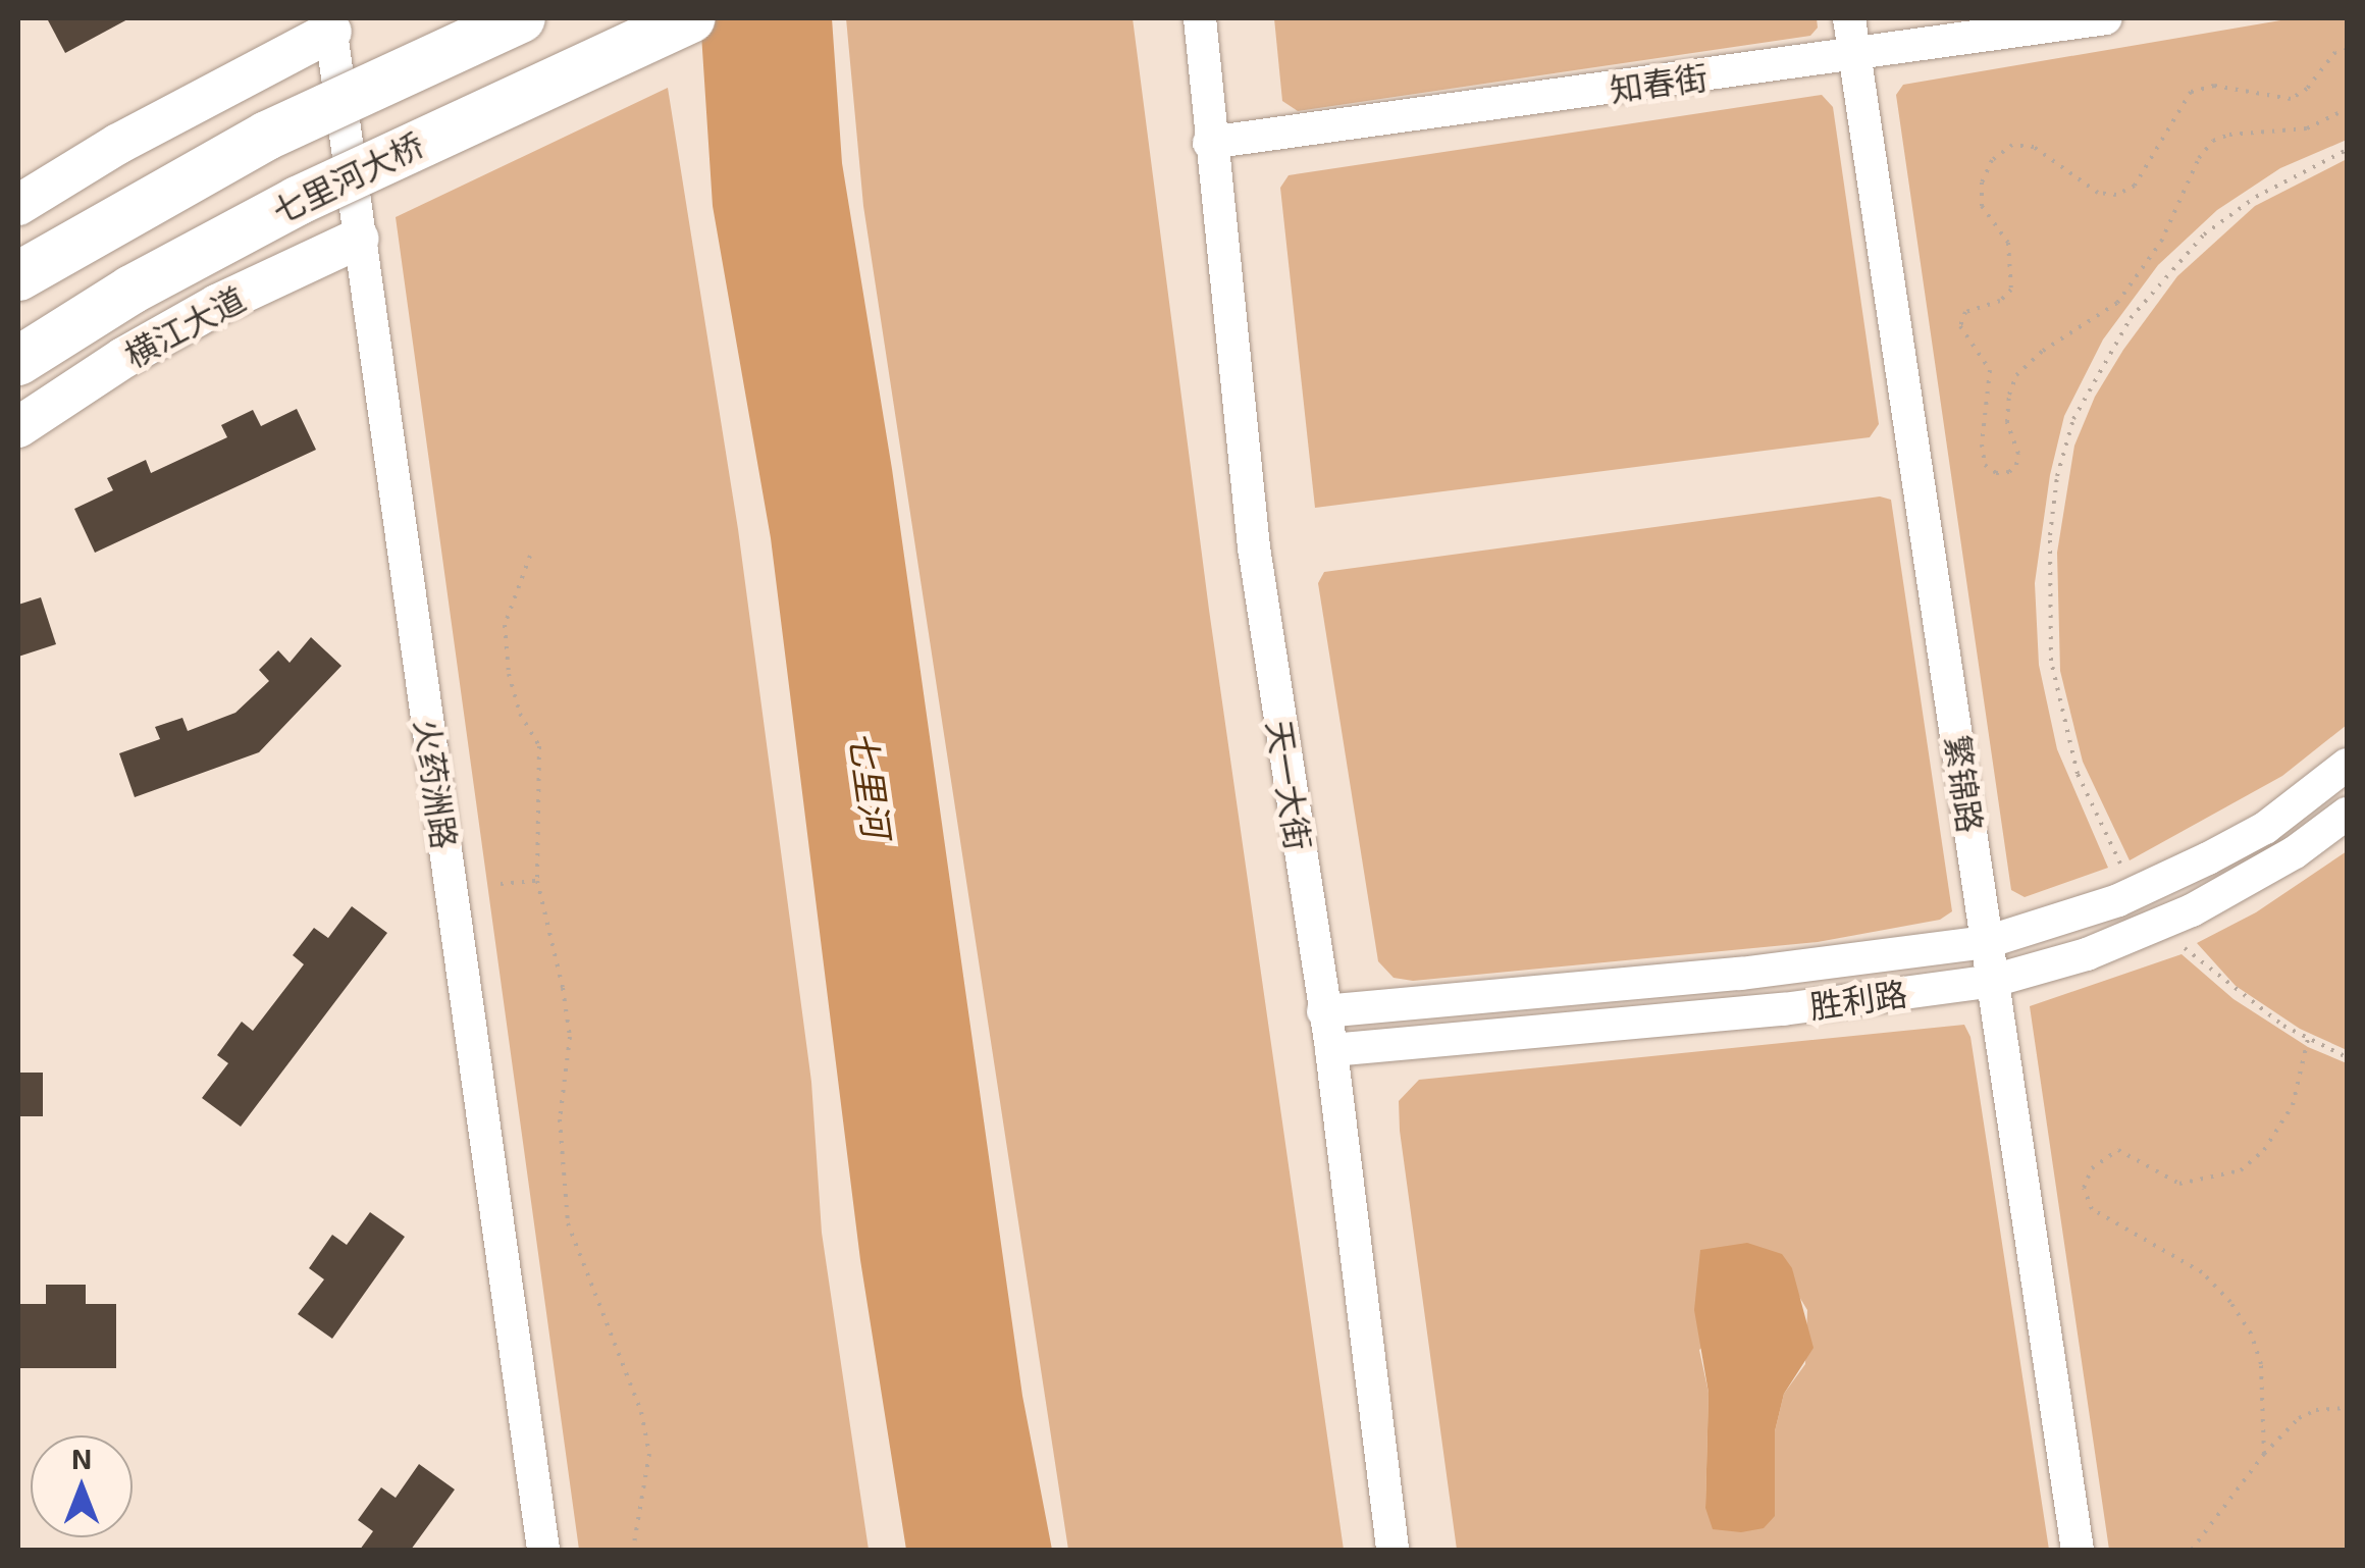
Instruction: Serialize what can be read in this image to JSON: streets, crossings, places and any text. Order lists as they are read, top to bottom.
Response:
{
  "streets": {
    "highway": ["七里河大桥"],
    "main road": ["横江大道"],
    "street": [
      "知春街",
      "火药洲路",
      "繁锦路",
      "天一大街",
      "胜利路"
    ]
  },
  "crossings": [
    ["知春街", "繁锦路"],
    ["知春街", "天一大街"],
    ["横江大道", "火药洲路"],
    ["繁锦路", "胜利路"],
    ["天一大街", "胜利路"]
  ],
  "water": ["七里河"],
  "north": "top"
}
